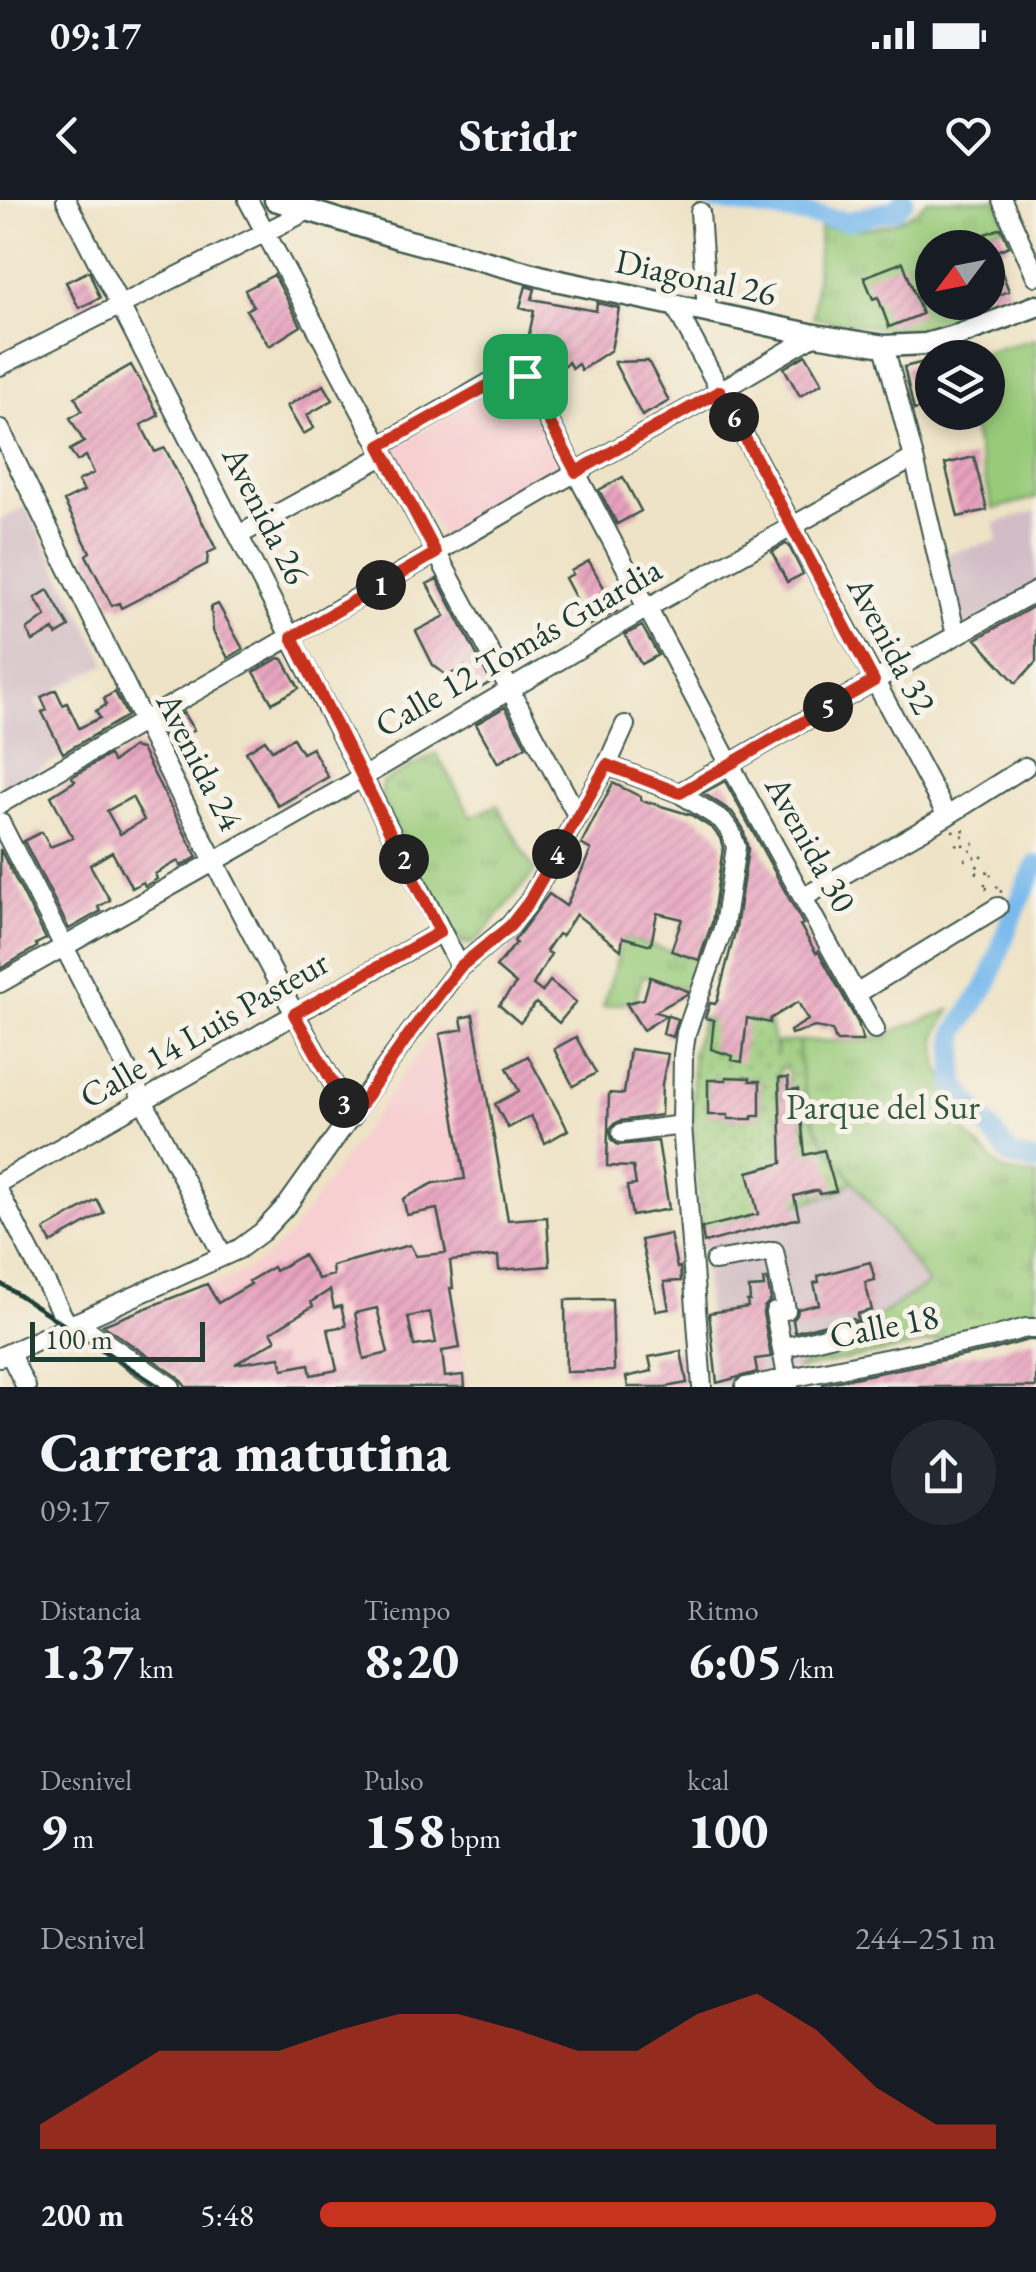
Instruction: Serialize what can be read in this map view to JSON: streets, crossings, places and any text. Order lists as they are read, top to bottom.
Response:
{
  "streets": {
    "main road": ["Diagonal 26"],
    "street": [
      "Avenida 26",
      "Avenida 32",
      "Calle 12 Tomás Guardia",
      "Avenida 24",
      "Avenida 30",
      "Calle 14 Luis Pasteur",
      "Calle 18"
    ]
  },
  "crossings": [
    ["Diagonal 26", "Avenida 32"],
    ["Avenida 26", "Calle 12 Tomás Guardia"],
    ["Avenida 26", "Calle 14 Luis Pasteur"],
    ["Avenida 32", "Calle 12 Tomás Guardia"],
    ["Calle 12 Tomás Guardia", "Avenida 24"],
    ["Calle 12 Tomás Guardia", "Avenida 30"],
    ["Avenida 24", "Calle 14 Luis Pasteur"]
  ],
  "parks": ["Parque del Sur"],
  "scale_bar": "100 m",
  "north": "bottom left",
  "page": {
    "status": "09:17",
    "header": "Stridr",
    "pins": [
      "6",
      "1",
      "5",
      "4",
      "2",
      "3"
    ],
    "scale": "100 m",
    "heading": ["Carrera matutina", "09:17"],
    "stats": [
      ["Distancia", "1.37 km"],
      ["Tiempo", "8:20"],
      ["Ritmo", "6:05 /km"],
      ["Desnivel", "9 m"],
      ["Pulso", "158 bpm"],
      ["kcal", "100"]
    ],
    "chart": ["Desnivel", "244–251 m"],
    "list": [
      {
        "name": "200 m",
        "note": "5:48"
      }
    ]
  }
}
